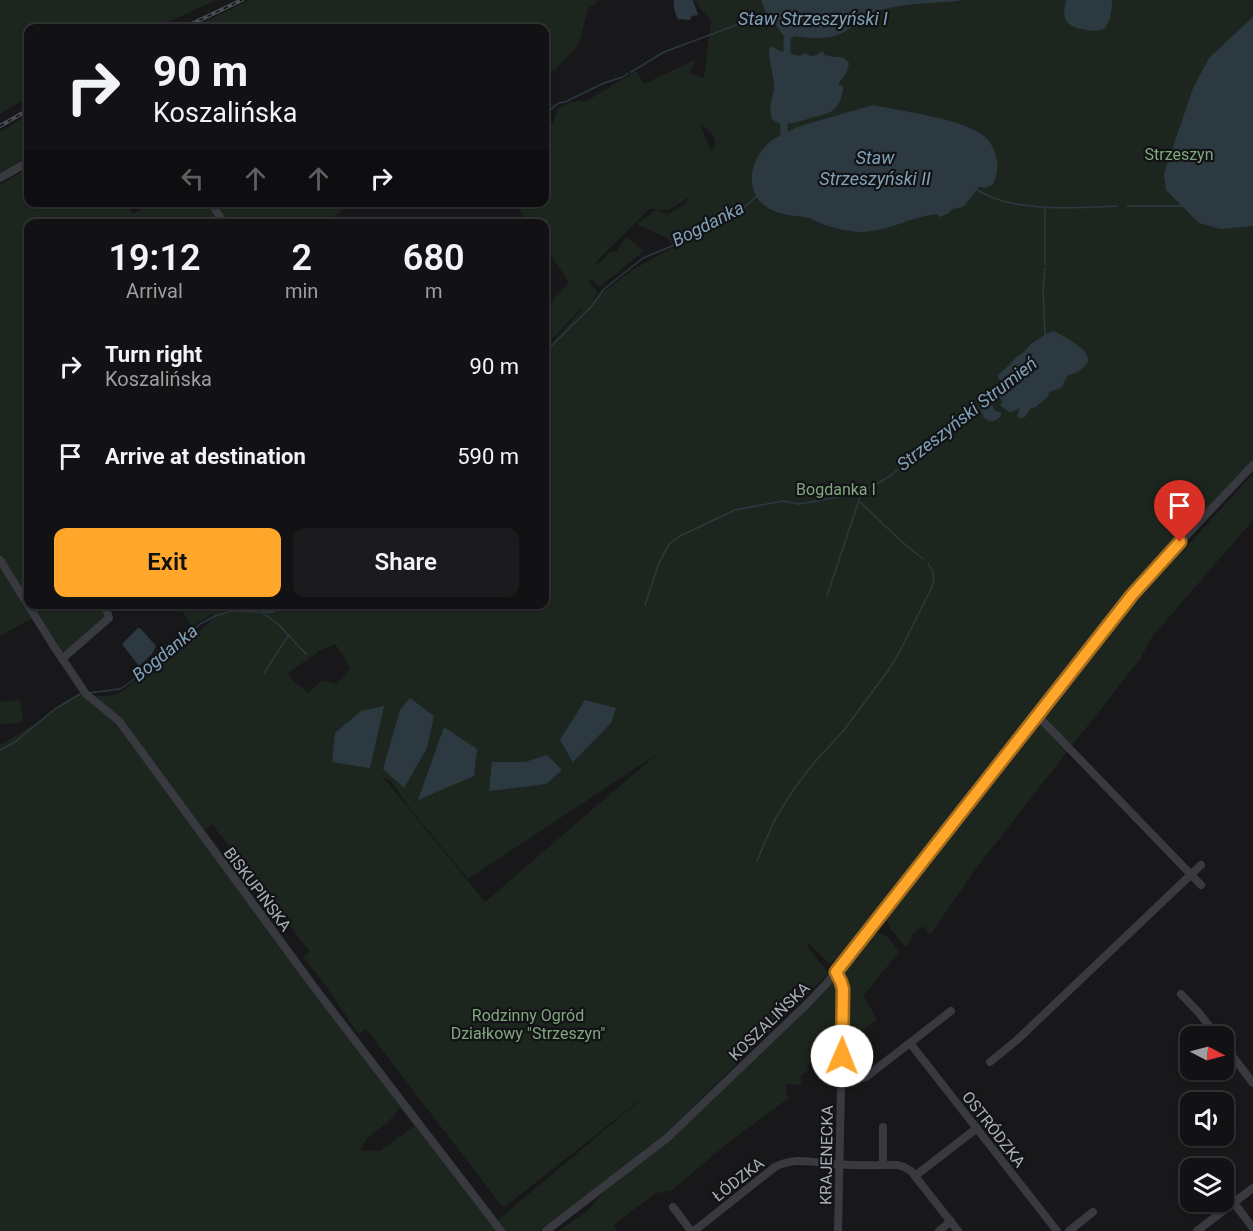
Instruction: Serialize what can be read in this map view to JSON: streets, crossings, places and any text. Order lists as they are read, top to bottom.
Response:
{
  "streets": {
    "street": [
      "BISKUPIŃSKA",
      "KOSZALIŃSKA",
      "OSTRÓDZKA",
      "KRAJENECKA",
      "ŁÓDZKA"
    ]
  },
  "crossings": [
    ["KOSZALIŃSKA", "KRAJENECKA"],
    ["KRAJENECKA", "ŁÓDZKA"]
  ],
  "water": [
    "Staw Strzeszyński I",
    "Staw Strzeszyński II",
    "Bogdanka",
    "Strzeszyński Strumień"
  ],
  "parks": ["Strzeszyn", "Bogdanka I", "Rodzinny Ogród Działkowy \"Strzeszyn\""],
  "north": "right",
  "page": {
    "turn": ["90 m", "Koszalińska"],
    "eta": [
      "19:12",
      "Arrival",
      "2",
      "min",
      "680",
      "m"
    ],
    "list": [
      {
        "name": "Turn right",
        "note": "Koszalińska",
        "value": "90 m"
      },
      {
        "name": "Arrive at destination",
        "value": "590 m"
      }
    ],
    "buttons": ["Exit", "Share"]
  }
}
